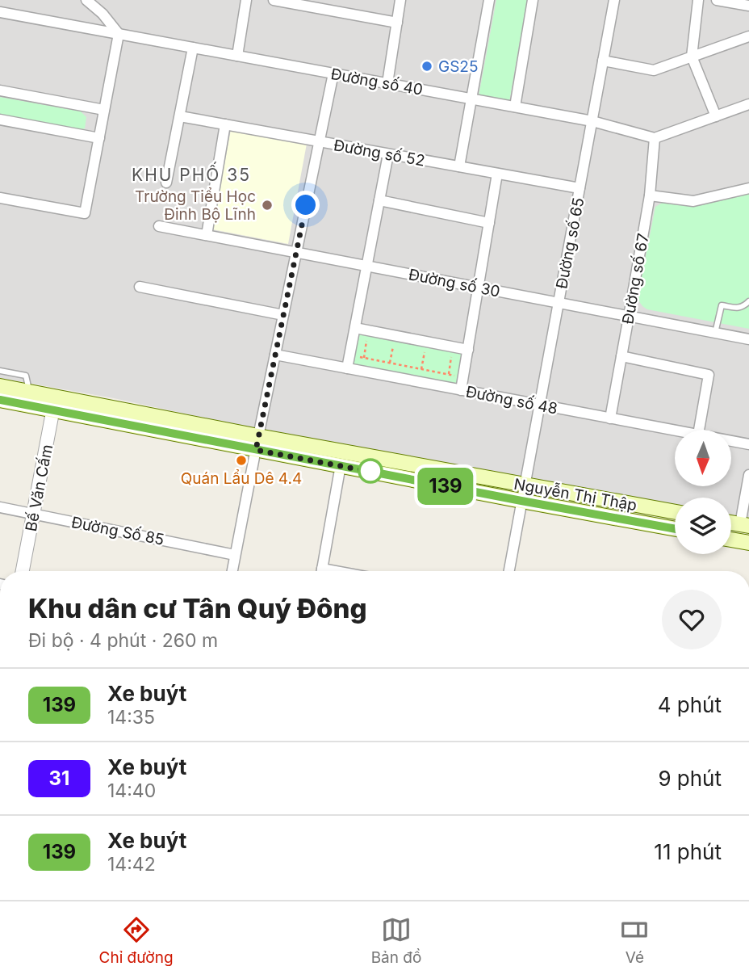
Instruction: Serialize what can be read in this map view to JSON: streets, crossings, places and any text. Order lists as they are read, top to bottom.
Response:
{
  "streets": {
    "main road": ["Nguyễn Thị Thập"],
    "street": [
      "Đường số 40",
      "Đường số 52",
      "Đường số 65",
      "Đường số 67",
      "Đường số 30",
      "Đường số 48",
      "Bế Văn Cấm",
      "Đường Số 85"
    ]
  },
  "crossings": [
    ["Đường số 40", "Đường số 65"],
    ["Đường số 40", "Đường số 67"],
    ["Đường số 52", "Đường số 65"],
    ["Đường số 65", "Đường số 30"],
    ["Đường số 65", "Đường số 48"],
    ["Đường số 65", "Nguyễn Thị Thập"],
    ["Đường số 67", "Đường số 30"],
    ["Đường số 67", "Đường số 48"],
    ["Bế Văn Cấm", "Nguyễn Thị Thập"],
    ["Bế Văn Cấm", "Đường Số 85"]
  ],
  "districts": ["KHU PHỐ 35"],
  "places": ["GS25", "Trường Tiểu Học Đinh Bộ Lĩnh", "Quán Lẩu Dê 4.4"],
  "lines": ["bus line 139"],
  "north": "bottom",
  "page": {
    "on_map": "139",
    "heading": ["Khu dân cư Tân Quý Đông", "Đi bộ · 4 phút · 260 m"],
    "list": [
      {
        "mark": "139",
        "name": "Xe buýt",
        "note": "14:35",
        "value": "4 phút"
      },
      {
        "mark": "31",
        "name": "Xe buýt",
        "note": "14:40",
        "value": "9 phút"
      },
      {
        "mark": "139",
        "name": "Xe buýt",
        "note": "14:42",
        "value": "11 phút"
      }
    ],
    "tabs": ["Chỉ đường", "Bản đồ", "Vé"]
  }
}
